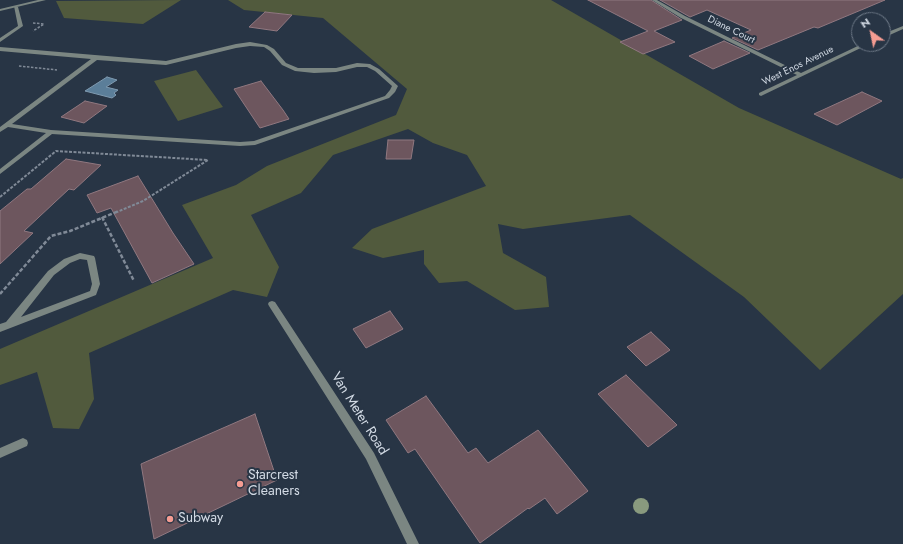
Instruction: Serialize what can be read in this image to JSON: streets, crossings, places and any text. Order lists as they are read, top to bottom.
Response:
{
  "streets": {
    "street": ["Diane Court", "West Enos Avenue", "Van Meter Road"]
  },
  "crossings": [
    ["Diane Court", "West Enos Avenue"]
  ],
  "places": ["Starcrest Cleaners", "Subway"],
  "north": "top left"
}
